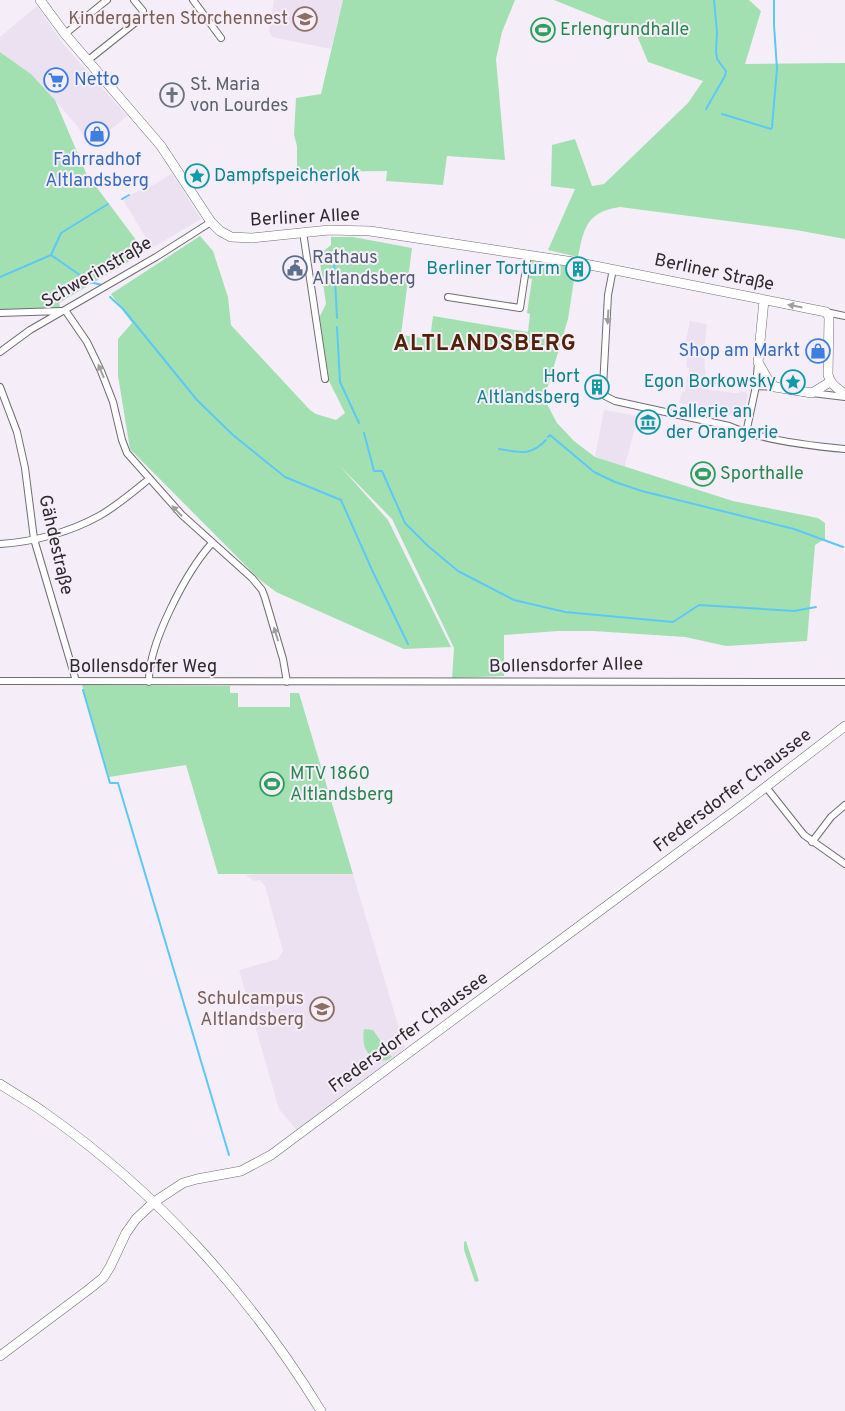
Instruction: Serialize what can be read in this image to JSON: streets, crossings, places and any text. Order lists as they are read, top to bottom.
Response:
{
  "streets": {
    "main road": ["Berliner Allee", "Berliner Straße", "Fredersdorfer Chaussee"],
    "street": [
      "Schwerinstraße",
      "Gähdestraße",
      "Bollensdorfer Allee",
      "Bollensdorfer Weg"
    ]
  },
  "crossings": [
    ["Berliner Allee", "Schwerinstraße"],
    ["Berliner Allee", "Berliner Straße"],
    ["Gähdestraße", "Bollensdorfer Weg"],
    ["Bollensdorfer Allee", "Bollensdorfer Weg"]
  ],
  "districts": ["ALTLANDSBERG"],
  "places": {
    "school or university": ["Kindergarten Storchennest", "Schulcampus Altlandsberg"],
    "sports": ["Erlengrundhalle", "Sporthalle", "MTV 1860 Altlandsberg"],
    "supermarket": ["Netto"],
    "church": ["St. Maria von Lourdes"],
    "shop": ["Fahrradhof Altlandsberg", "Shop am Markt"],
    "place": ["Dampfspeicherlok", "Egon Borkowsky"],
    "public building": ["Rathaus Altlandsberg"],
    "building": ["Berliner Torturm", "Hort Altlandsberg"],
    "museum": ["Gallerie an der Orangerie"]
  }
}
